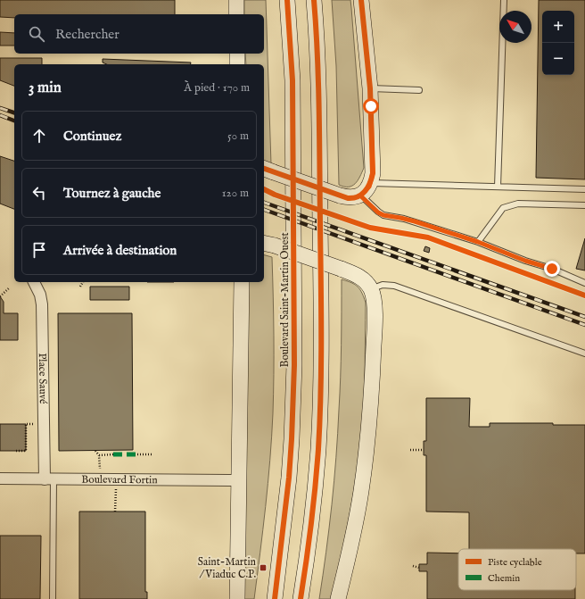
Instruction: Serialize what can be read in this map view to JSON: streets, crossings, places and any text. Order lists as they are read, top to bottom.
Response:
{
  "streets": {
    "main road": ["Boulevard Saint-Martin Ouest"],
    "street": ["Place Sauvé", "Boulevard Fortin"]
  },
  "crossings": [
    ["Place Sauvé", "Boulevard Fortin"]
  ],
  "places": {
    "transit": ["Saint-Martin / Viaduc C.P."]
  },
  "legend": ["Piste cyclable", "Chemin"],
  "north": "top left",
  "page": {
    "map_buttons": ["+", "−"],
    "search": "Rechercher",
    "heading": ["3 min", "À pied · 170 m"],
    "list": [
      ["Continuez", "50 m"],
      ["Tournez à gauche", "120 m"],
      "Arrivée à destination"
    ]
  }
}
